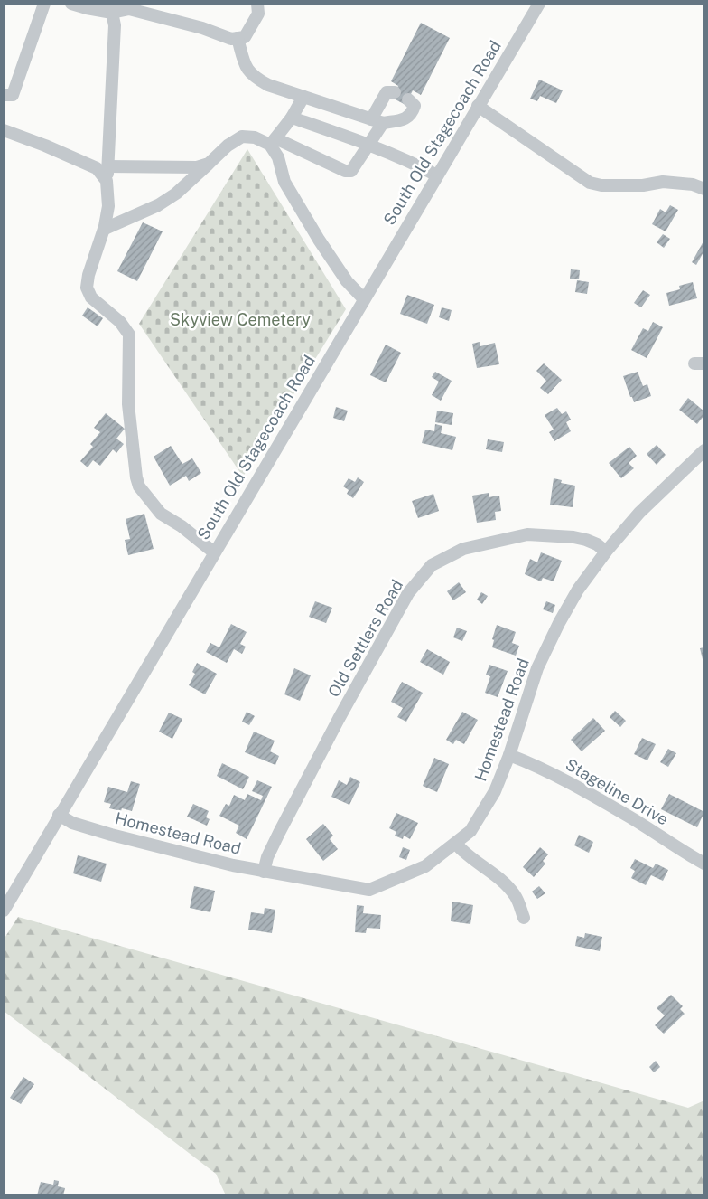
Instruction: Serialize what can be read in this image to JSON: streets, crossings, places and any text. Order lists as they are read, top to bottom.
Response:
{
  "streets": {
    "street": [
      "South Old Stagecoach Road",
      "Old Settlers Road",
      "Homestead Road",
      "Stageline Drive"
    ]
  },
  "crossings": [
    ["South Old Stagecoach Road", "Homestead Road"],
    ["Old Settlers Road", "Homestead Road"],
    ["Homestead Road", "Stageline Drive"]
  ],
  "parks": ["Skyview Cemetery"]
}
